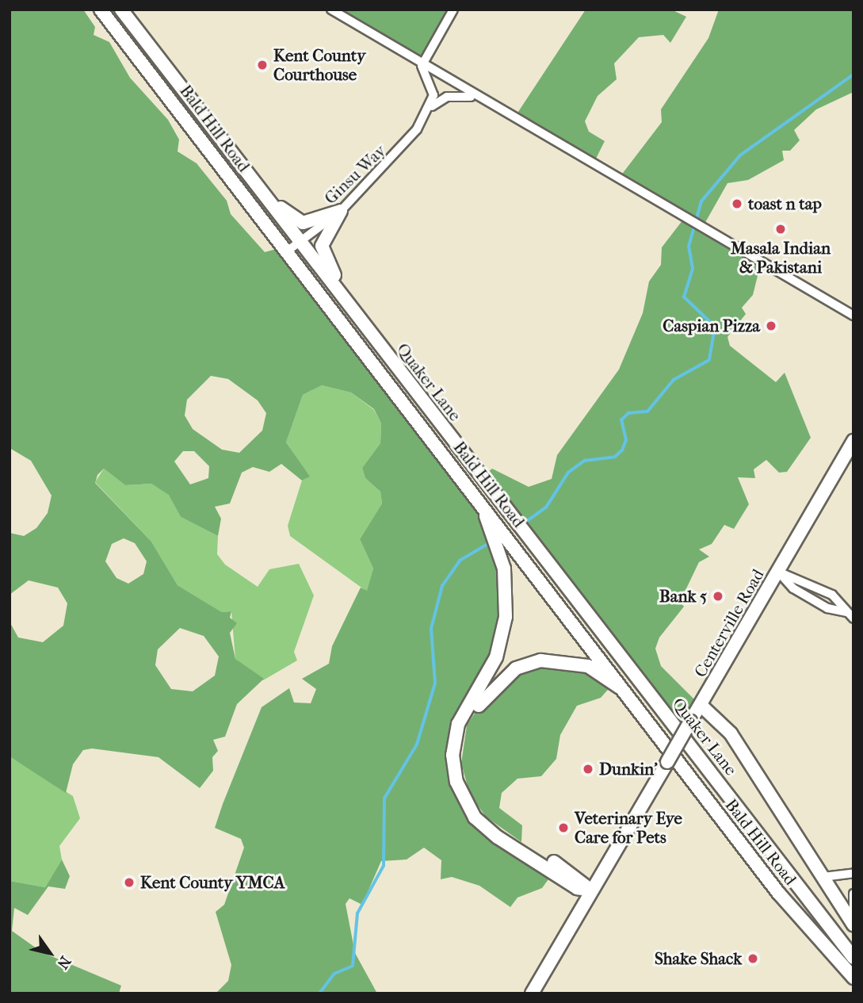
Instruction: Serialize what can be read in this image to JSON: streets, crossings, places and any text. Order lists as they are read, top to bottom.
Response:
{
  "streets": {
    "main road": ["Bald Hill Road", "Quaker Lane", "Centerville Road"],
    "street": ["Ginsu Way"]
  },
  "crossings": [
    ["Bald Hill Road", "Ginsu Way"],
    ["Ginsu Way", "Quaker Lane"]
  ],
  "places": [
    "Kent County Courthouse",
    "toast n tap",
    "Masala Indian & Pakistani",
    "Caspian Pizza",
    "Bank 5",
    "Dunkin'",
    "Veterinary Eye Care for Pets",
    "Kent County YMCA",
    "Shake Shack"
  ],
  "north": "bottom right"
}
